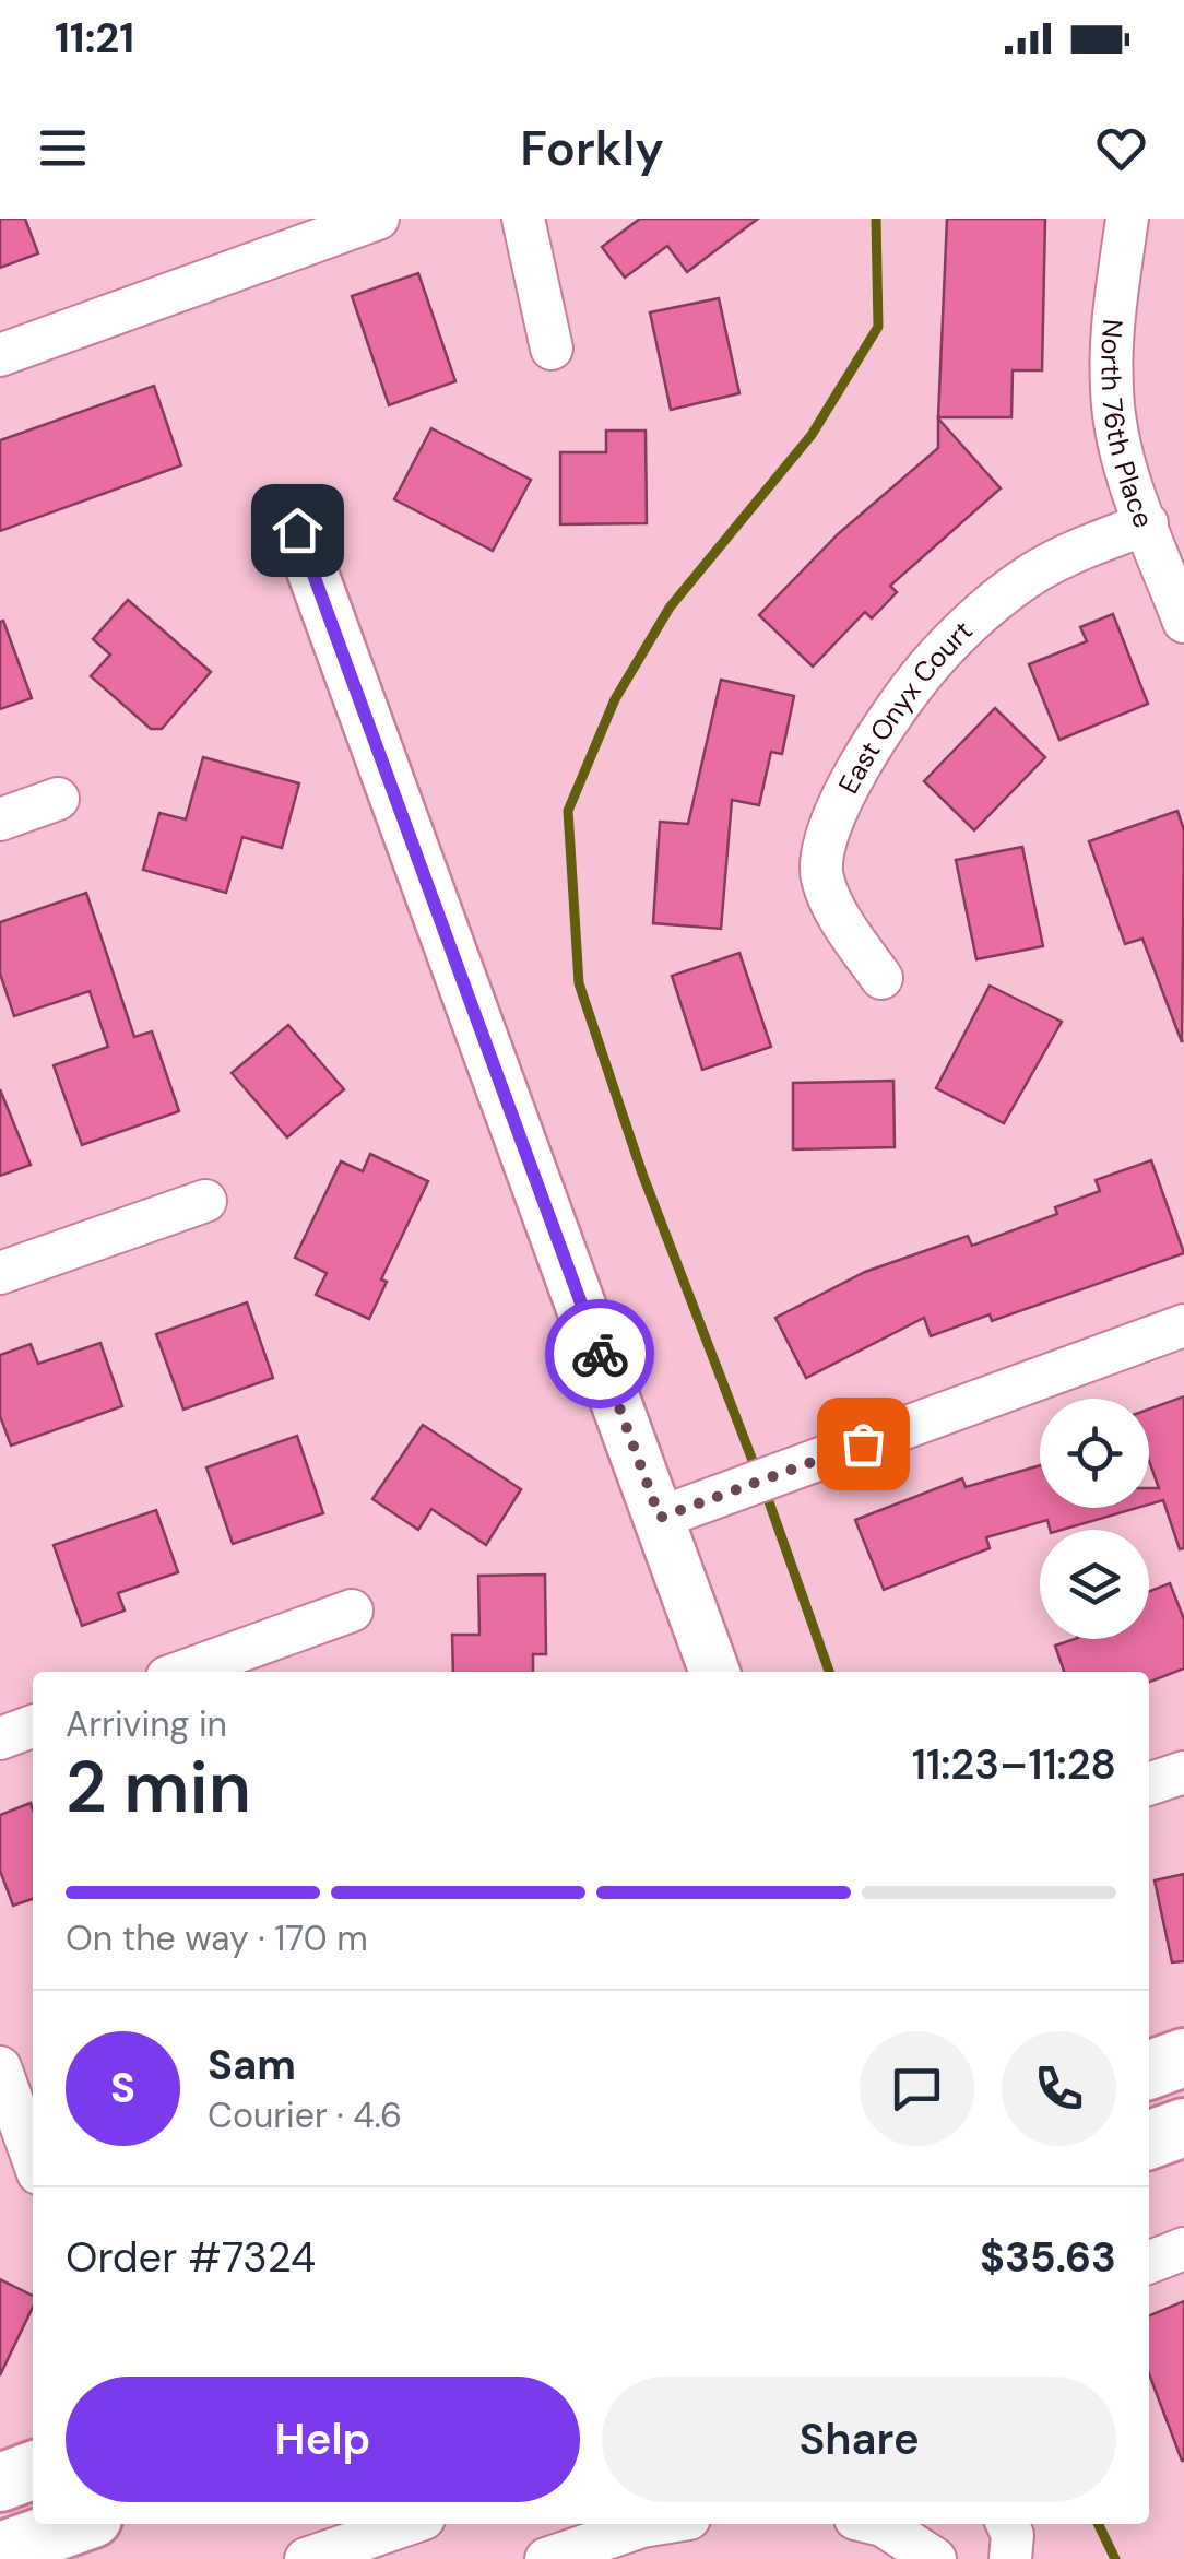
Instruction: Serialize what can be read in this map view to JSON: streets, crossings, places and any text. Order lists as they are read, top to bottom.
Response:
{
  "streets": {
    "street": ["North 76th Place", "East Onyx Court"]
  },
  "crossings": [
    ["North 76th Place", "East Onyx Court"]
  ],
  "page": {
    "status": "11:21",
    "header": "Forkly",
    "heading": ["2 min", "Arriving in", "11:23–11:28"],
    "panel": [
      "Sam",
      "Courier · 4.6",
      "Order #7324",
      "$35.63"
    ],
    "bar": "On the way · 170 m",
    "round": "S",
    "buttons": ["Help", "Share"]
  }
}
